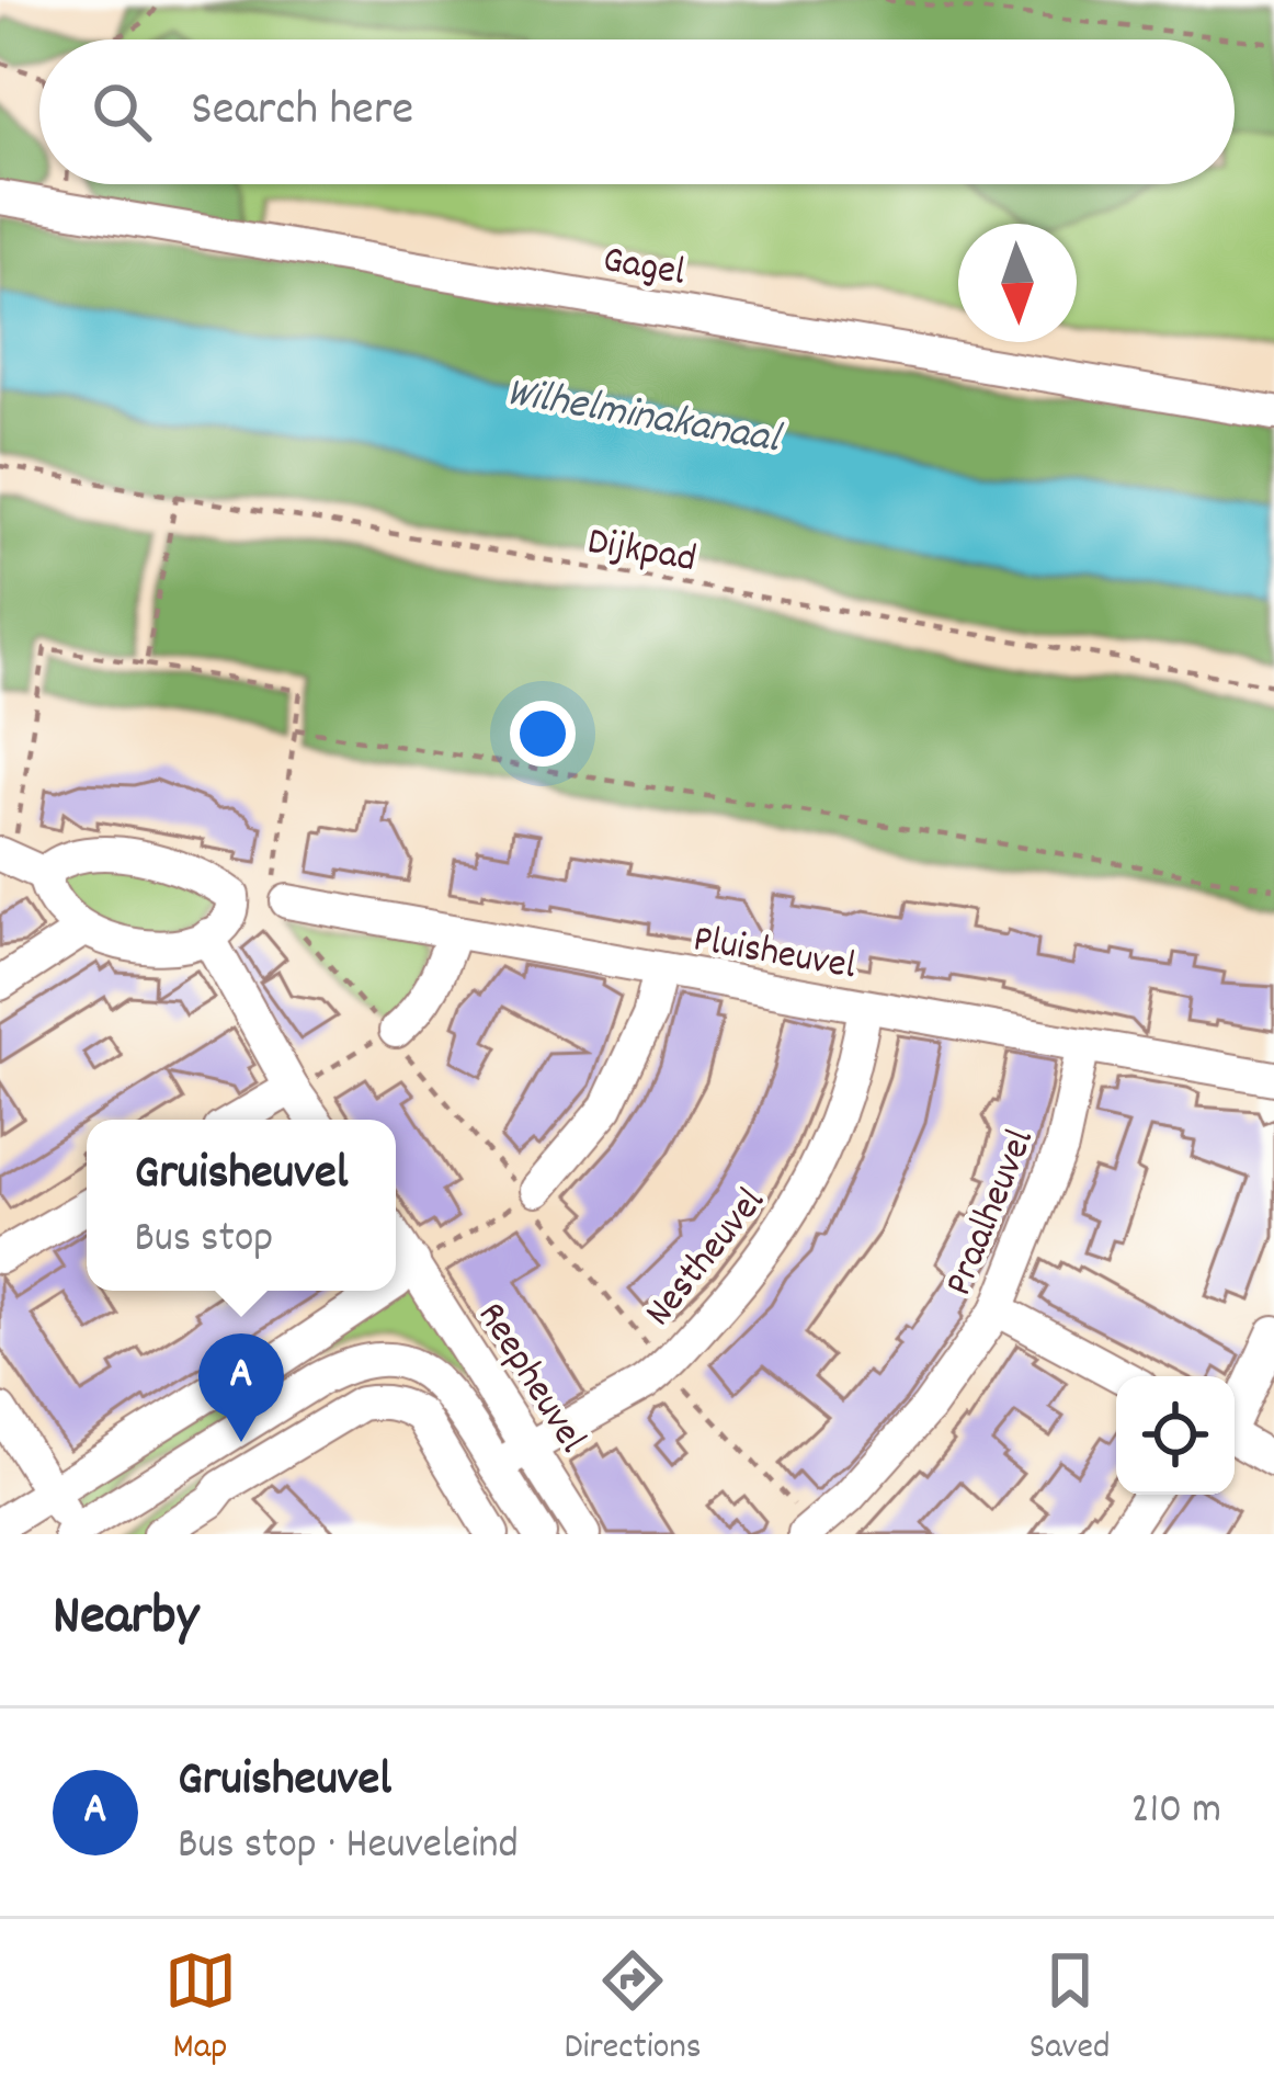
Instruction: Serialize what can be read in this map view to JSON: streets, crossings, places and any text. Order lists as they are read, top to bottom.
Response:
{
  "streets": {
    "street": [
      "Gagel",
      "Pluisheuvel",
      "Praalheuvel",
      "Nestheuvel",
      "Reepheuvel"
    ],
    "path": ["Dijkpad"]
  },
  "crossings": [
    ["Pluisheuvel", "Praalheuvel"],
    ["Pluisheuvel", "Nestheuvel"],
    ["Nestheuvel", "Reepheuvel"]
  ],
  "water": ["Wilhelminakanaal"],
  "north": "bottom",
  "page": {
    "search": "Search here",
    "popup": ["Gruisheuvel", "Bus stop"],
    "pins": "A",
    "heading": "Nearby",
    "list": [
      {
        "mark": "A",
        "name": "Gruisheuvel",
        "note": "Bus stop · Heuveleind",
        "value": "210 m"
      }
    ],
    "nav": ["Map", "Directions", "Saved"]
  }
}
